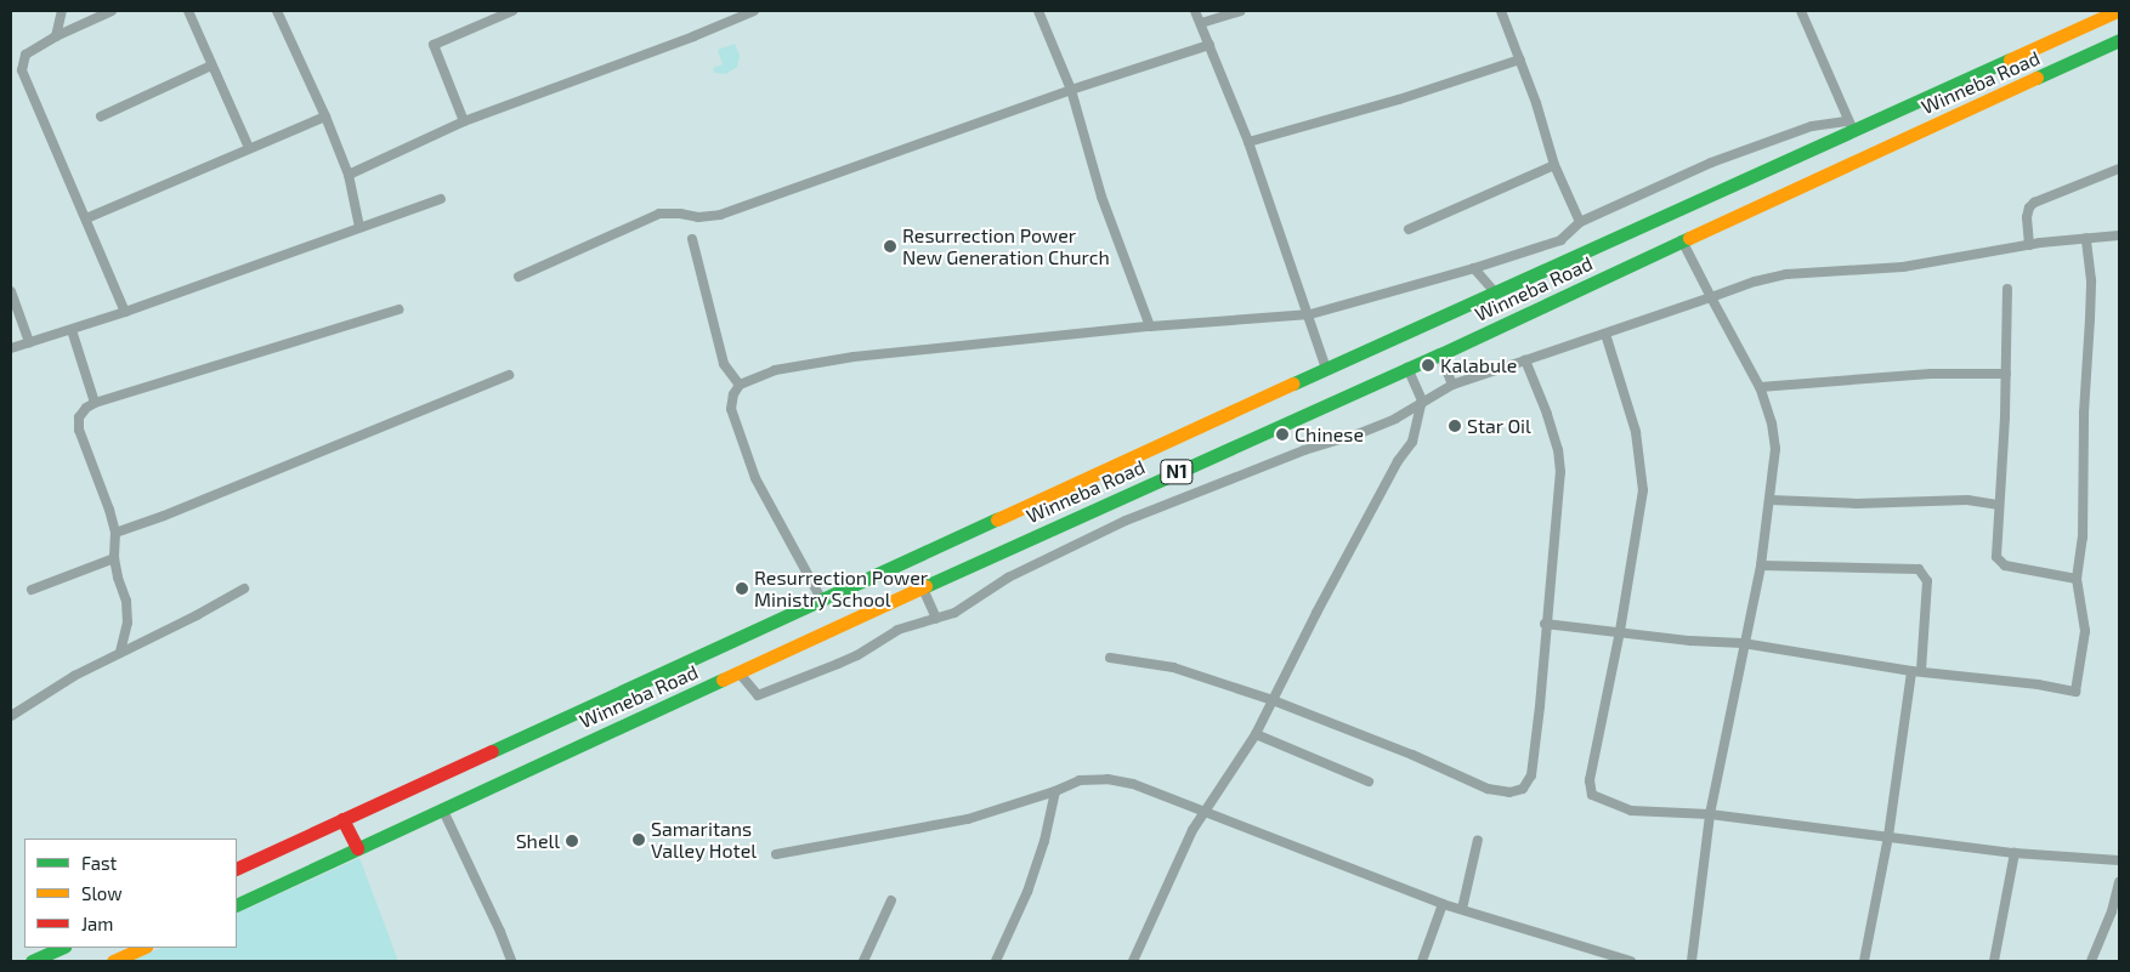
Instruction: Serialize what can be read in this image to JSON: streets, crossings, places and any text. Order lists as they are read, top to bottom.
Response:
{
  "streets": {
    "highway": ["Winneba Road", "N1"]
  },
  "places": [
    "Resurrection Power New Generation Church",
    "Kalabule",
    "Star Oil",
    "Chinese",
    "Resurrection Power Ministry School",
    "Samaritans Valley Hotel",
    "Shell"
  ],
  "legend": ["Fast", "Slow", "Jam"]
}
